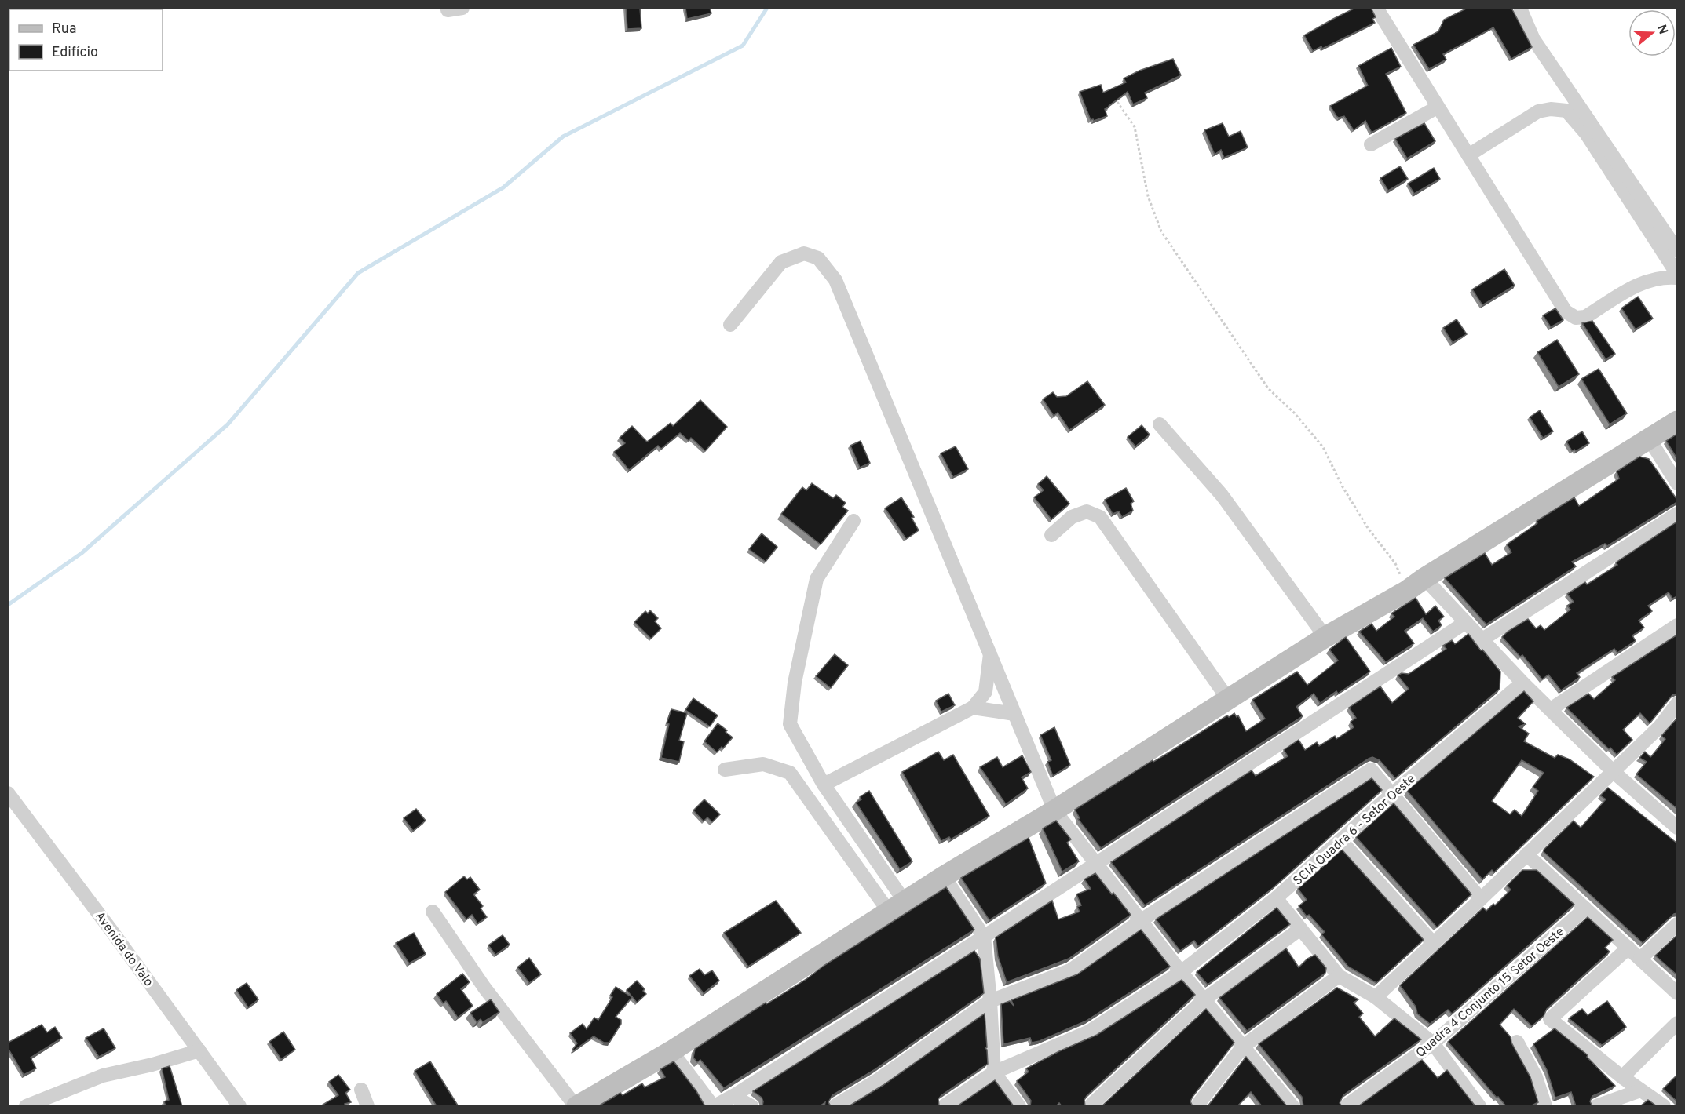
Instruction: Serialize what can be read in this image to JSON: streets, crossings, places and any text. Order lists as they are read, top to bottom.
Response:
{
  "streets": {
    "street": ["SCIA Quadra 6 - Setor Oeste", "Avenida do Valo", "Quadra 4 Conjunto 15 Setor Oeste"]
  },
  "legend": ["Rua", "Edifício"],
  "north": "right"
}
